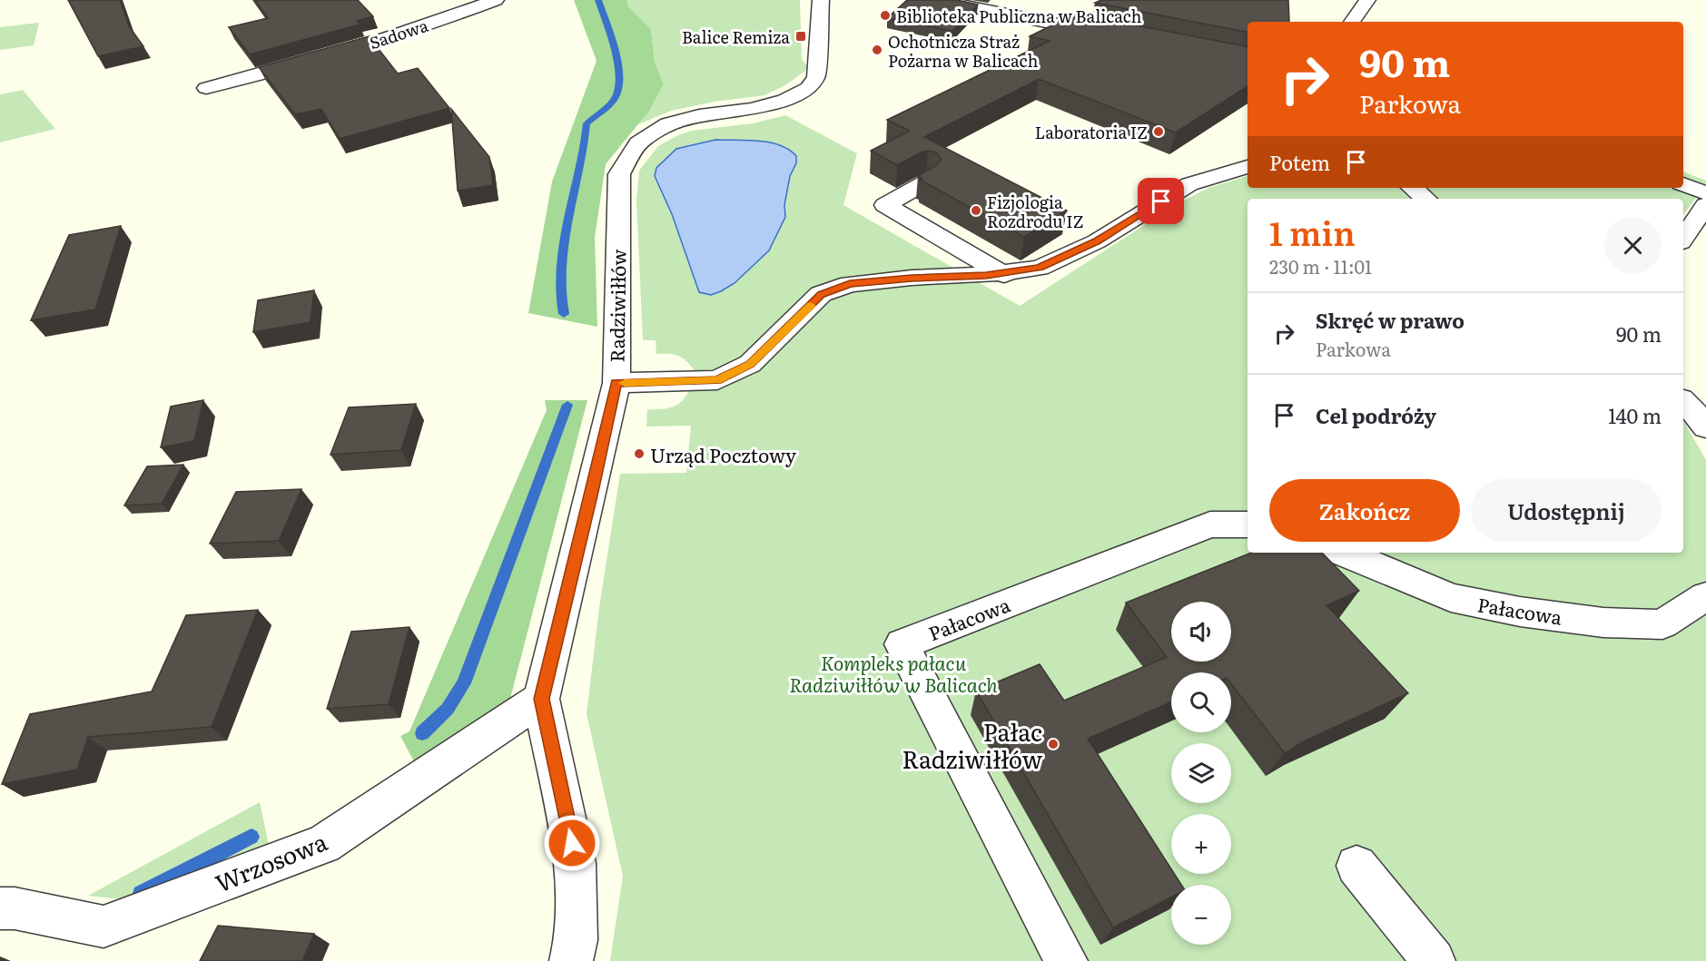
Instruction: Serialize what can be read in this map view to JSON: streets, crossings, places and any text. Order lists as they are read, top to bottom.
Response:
{
  "streets": {
    "street": [
      "Sadowa",
      "Radziwiłłów",
      "Pałacowa",
      "Wrzosowa"
    ]
  },
  "crossings": [
    ["Radziwiłłów", "Wrzosowa"]
  ],
  "parks": ["Kompleks pałacu Radziwiłłów w Balicach"],
  "places": {
    "other": [
      "Biblioteka Publiczna w Balicach",
      "Ochotnicza Straż Pożarna w Balicach",
      "Laboratoria IZ",
      "Fizjologia Rozdrodu IZ",
      "Urząd Pocztowy",
      "Pałac Radziwiłłów"
    ],
    "transit": ["Balice Remiza"]
  },
  "page": {
    "turn": ["90 m", "Parkowa"],
    "then": "Potem",
    "heading": ["1 min", "230 m · 11:01"],
    "list": [
      {
        "name": "Skręć w prawo",
        "note": "Parkowa",
        "value": "90 m"
      },
      {
        "name": "Cel podróży",
        "value": "140 m"
      }
    ],
    "buttons": ["Zakończ", "Udostępnij"],
    "map_buttons": ["+", "−"]
  }
}
